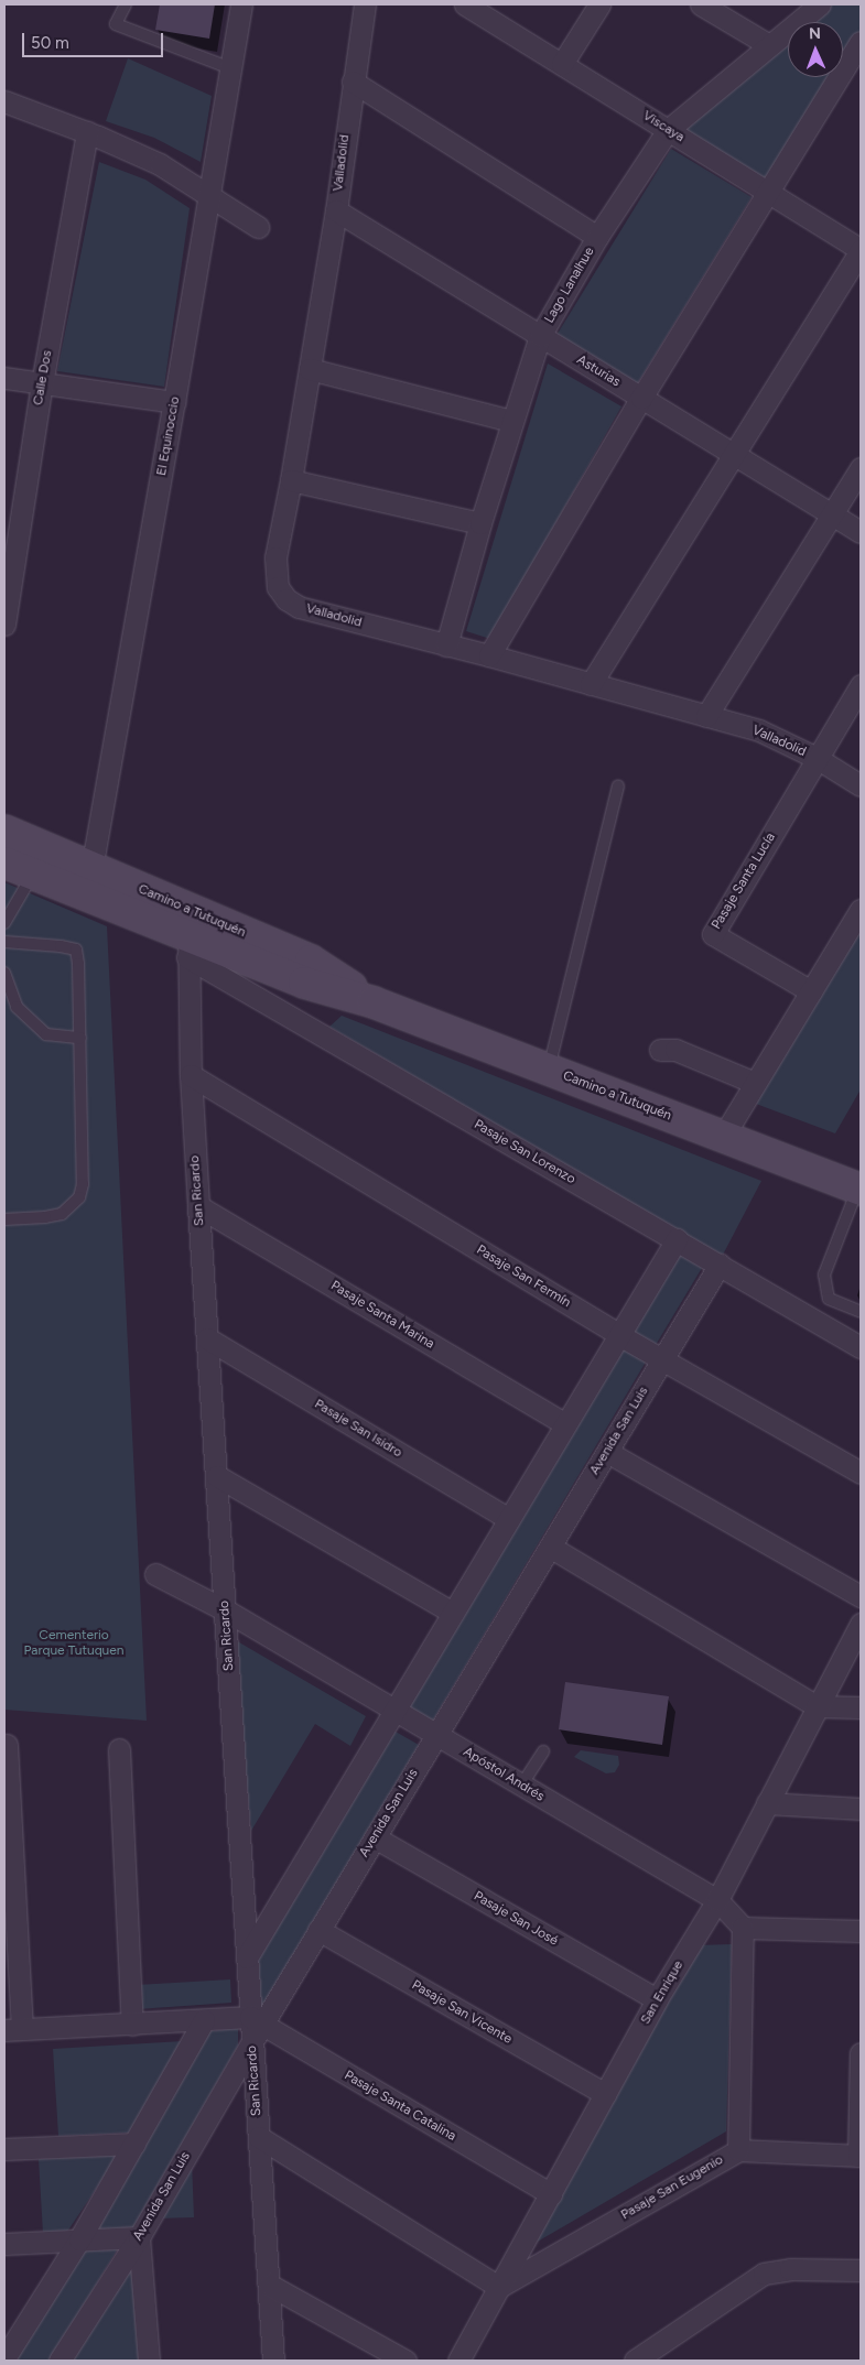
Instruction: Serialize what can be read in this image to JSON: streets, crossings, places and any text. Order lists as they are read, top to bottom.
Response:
{
  "streets": {
    "street": [
      "Viscaya",
      "Valladolid",
      "Lago Lanalhue",
      "Asturias",
      "Calle Dos",
      "El Equinoccio",
      "Pasaje Santa Lucía",
      "Camino a Tutuquén",
      "Pasaje San Lorenzo",
      "San Ricardo",
      "Pasaje San Fermín",
      "Pasaje Santa Marina",
      "Pasaje San Isidro",
      "Avenida San Luis",
      "Apóstol Andrés",
      "Pasaje San José",
      "San Enrique",
      "Pasaje San Vicente",
      "Pasaje Santa Catalina",
      "Pasaje San Eugenio"
    ]
  },
  "crossings": [
    ["Viscaya", "Lago Lanalhue"],
    ["Valladolid", "Lago Lanalhue"],
    ["Valladolid", "Asturias"],
    ["Valladolid", "Pasaje Santa Lucía"],
    ["Lago Lanalhue", "Asturias"],
    ["El Equinoccio", "Camino a Tutuquén"],
    ["Camino a Tutuquén", "Pasaje San Lorenzo"],
    ["Camino a Tutuquén", "San Ricardo"],
    ["Pasaje San Lorenzo", "San Ricardo"],
    ["Pasaje San Lorenzo", "Avenida San Luis"],
    ["San Ricardo", "Pasaje San Fermín"],
    ["San Ricardo", "Pasaje Santa Marina"],
    ["San Ricardo", "Pasaje San Isidro"],
    ["San Ricardo", "Avenida San Luis"],
    ["San Ricardo", "Apóstol Andrés"],
    ["San Ricardo", "Pasaje Santa Catalina"],
    ["Pasaje San Fermín", "Avenida San Luis"],
    ["Avenida San Luis", "Apóstol Andrés"],
    ["Avenida San Luis", "Pasaje San José"],
    ["Avenida San Luis", "Pasaje San Vicente"],
    ["Avenida San Luis", "Pasaje Santa Catalina"],
    ["Apóstol Andrés", "San Enrique"],
    ["Pasaje San José", "San Enrique"],
    ["San Enrique", "Pasaje San Vicente"],
    ["San Enrique", "Pasaje Santa Catalina"],
    ["San Enrique", "Pasaje San Eugenio"]
  ],
  "parks": ["Cementerio Parque Tutuquen"],
  "scale_bar": "50 m",
  "north": "top"
}
